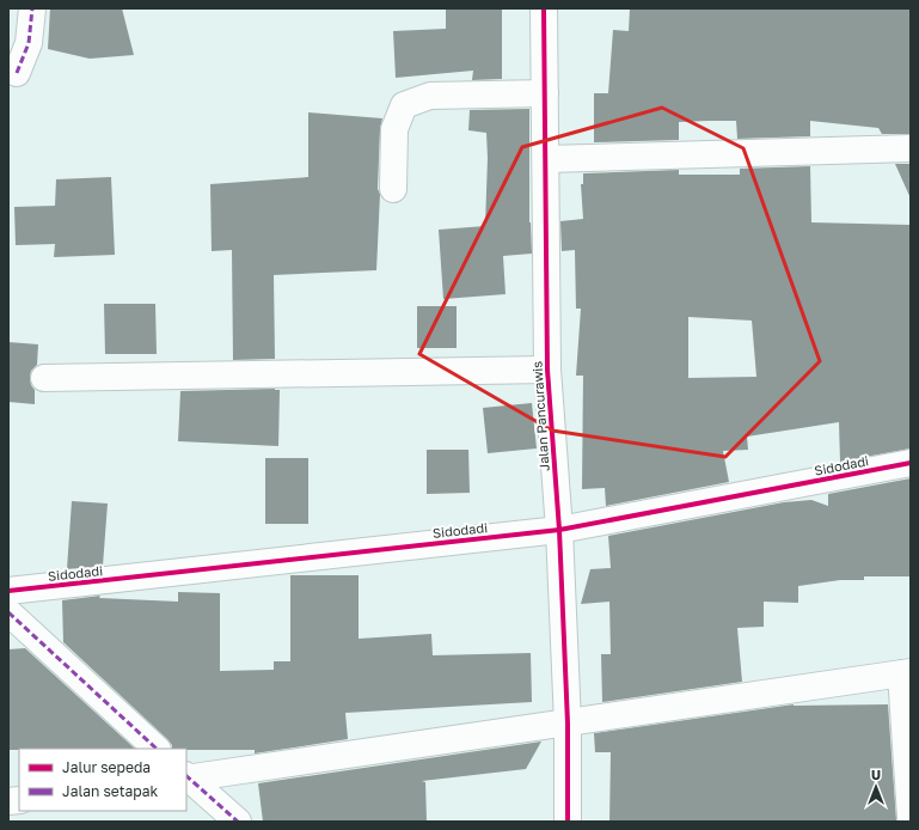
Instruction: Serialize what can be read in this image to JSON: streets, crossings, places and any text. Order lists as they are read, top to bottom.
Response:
{
  "streets": {
    "street": ["Jalan Pancurawis", "Sidodadi"]
  },
  "crossings": [
    ["Jalan Pancurawis", "Sidodadi"]
  ],
  "legend": ["Jalur sepeda", "Jalan setapak"],
  "north": "top"
}
